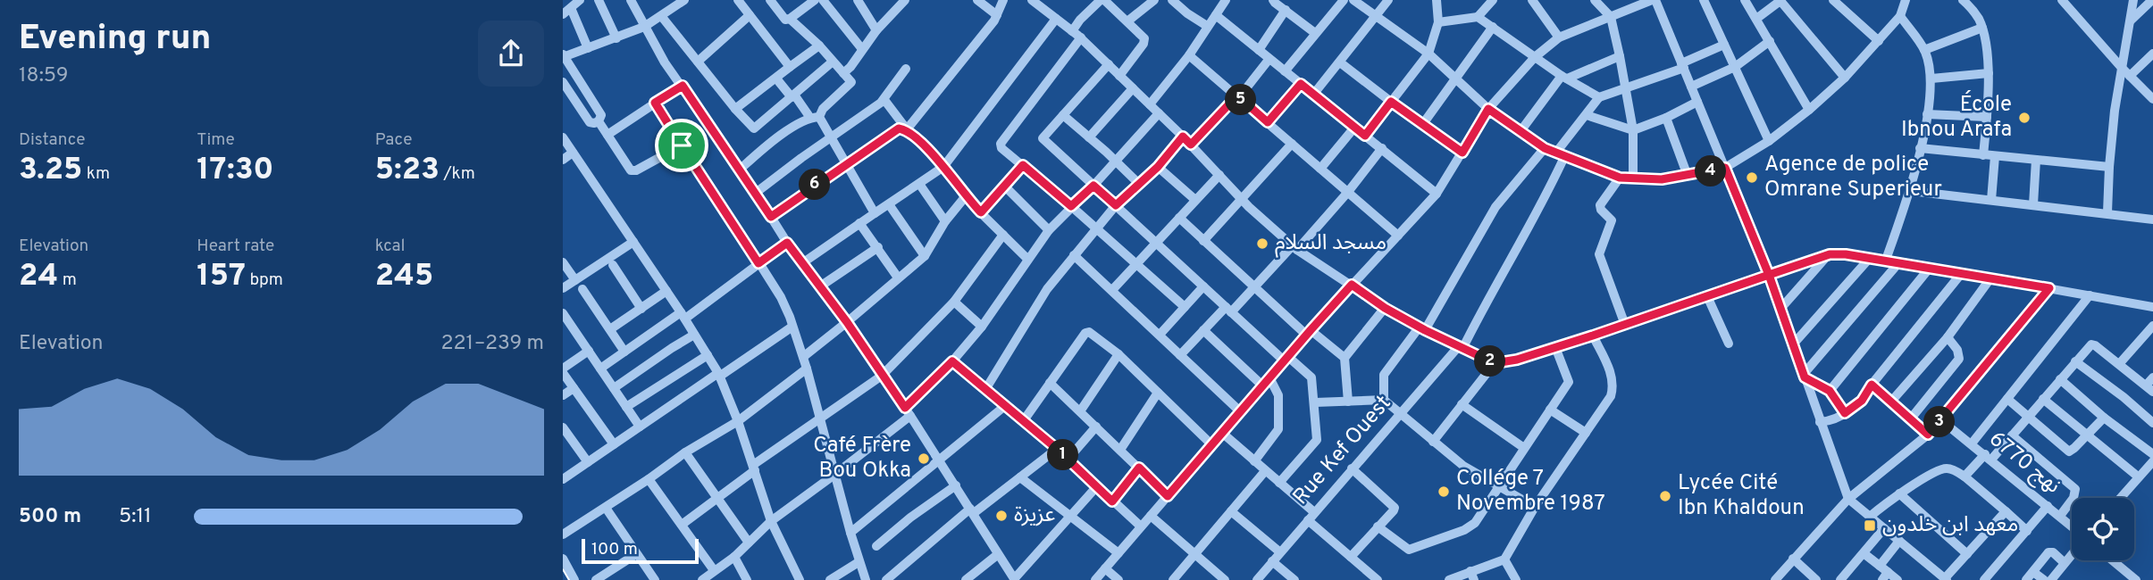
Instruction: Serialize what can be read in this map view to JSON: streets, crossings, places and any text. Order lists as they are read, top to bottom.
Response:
{
  "streets": {
    "street": ["Rue Kef Ouest", "نهج 6770"]
  },
  "places": {
    "other": [
      "École Ibnou Arafa",
      "Agence de police Omrane Superieur",
      "مسجد السلام",
      "Café Frère Bou Okka",
      "Collége 7 Novembre 1987",
      "Lycée Cité Ibn Khaldoun",
      "عزيزة"
    ],
    "transit": ["معهد ابن خلدون"]
  },
  "scale_bar": "100 m",
  "page": {
    "heading": ["Evening run", "18:59"],
    "pins": [
      "5",
      "4",
      "6",
      "2",
      "3",
      "1"
    ],
    "stats": [
      ["Distance", "3.25 km"],
      ["Time", "17:30"],
      ["Pace", "5:23 /km"],
      ["Elevation", "24 m"],
      ["Heart rate", "157 bpm"],
      ["kcal", "245"]
    ],
    "chart": ["Elevation", "221–239 m"],
    "list": [
      {
        "name": "500 m",
        "note": "5:11"
      }
    ],
    "scale": "100 m"
  }
}
